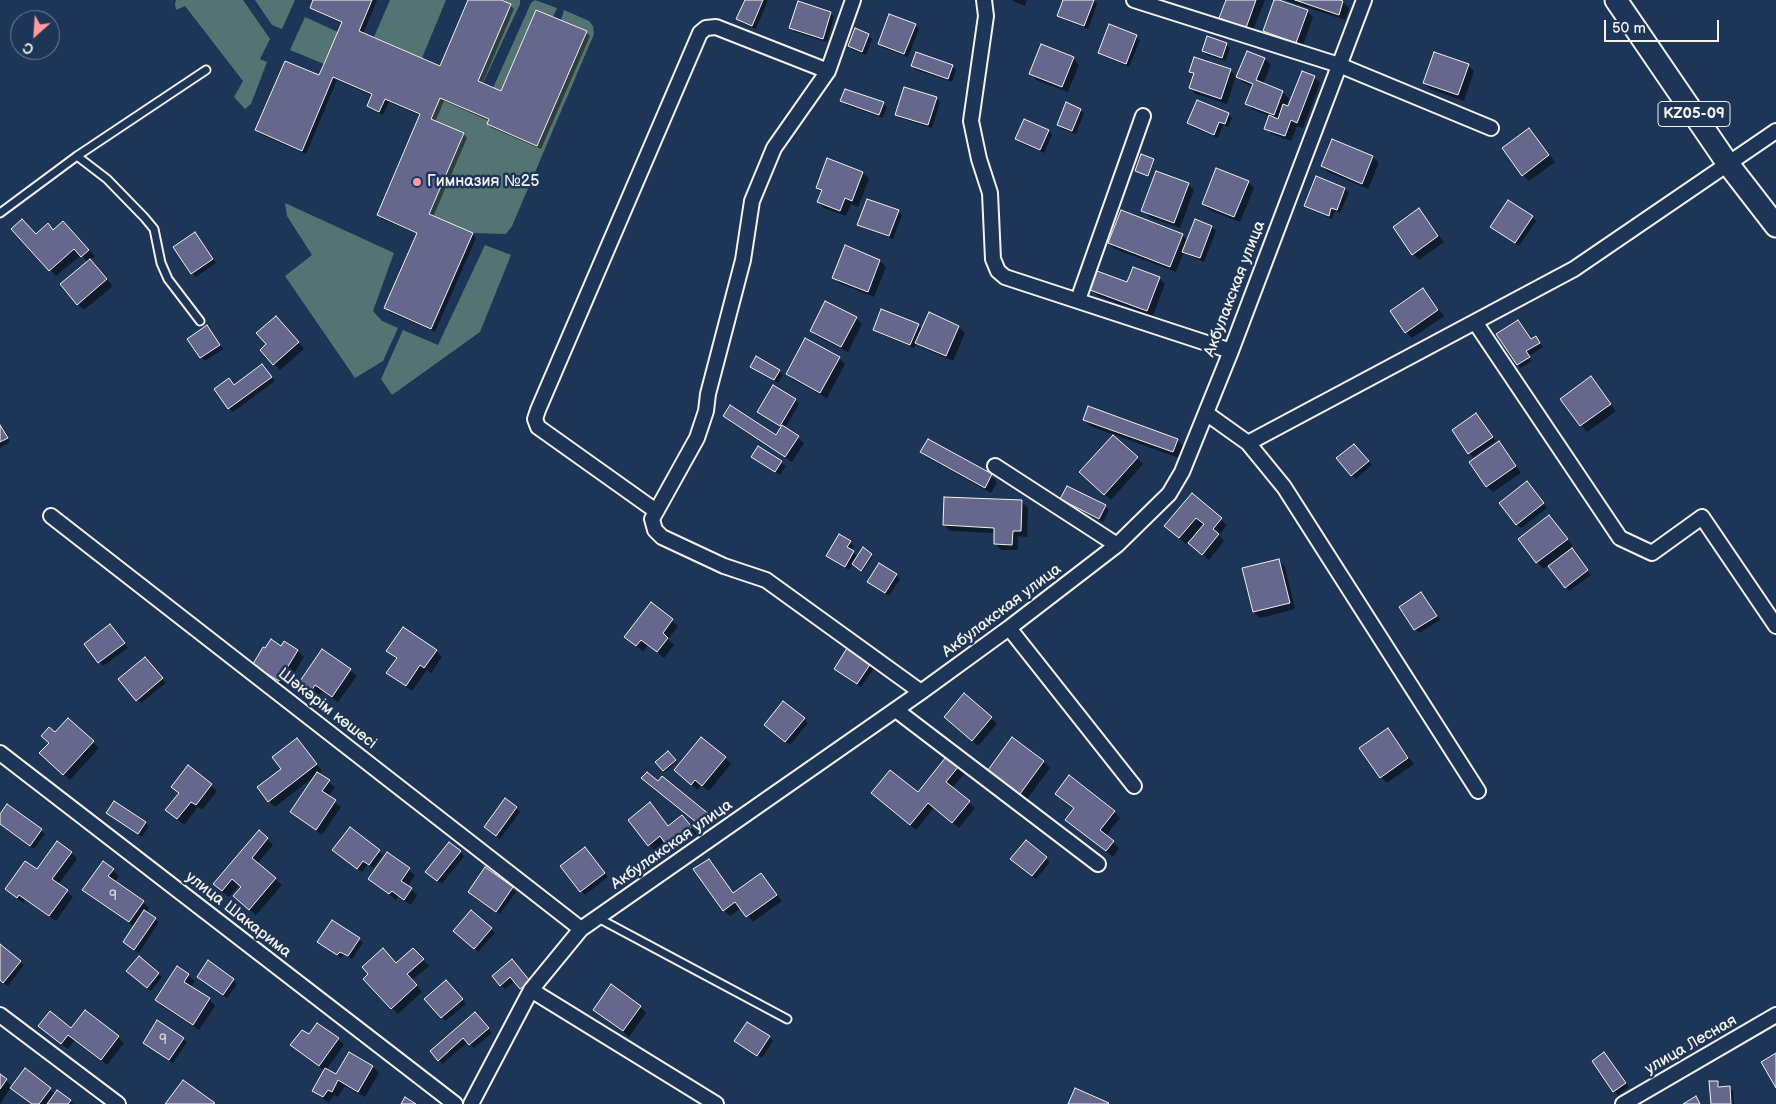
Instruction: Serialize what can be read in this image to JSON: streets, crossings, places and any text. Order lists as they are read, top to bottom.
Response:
{
  "streets": {
    "main road": ["KZ05-09"],
    "street": [
      "Акбулакская улица",
      "Шәкәрім көшесі",
      "улица Шакарима",
      "улица Лесная"
    ]
  },
  "crossings": [
    ["Акбулакская улица", "Шәкәрім көшесі"]
  ],
  "places": ["Гимназия №25"],
  "house_numbers": ["9", "9"],
  "scale_bar": "50 m",
  "north": "bottom left"
}
